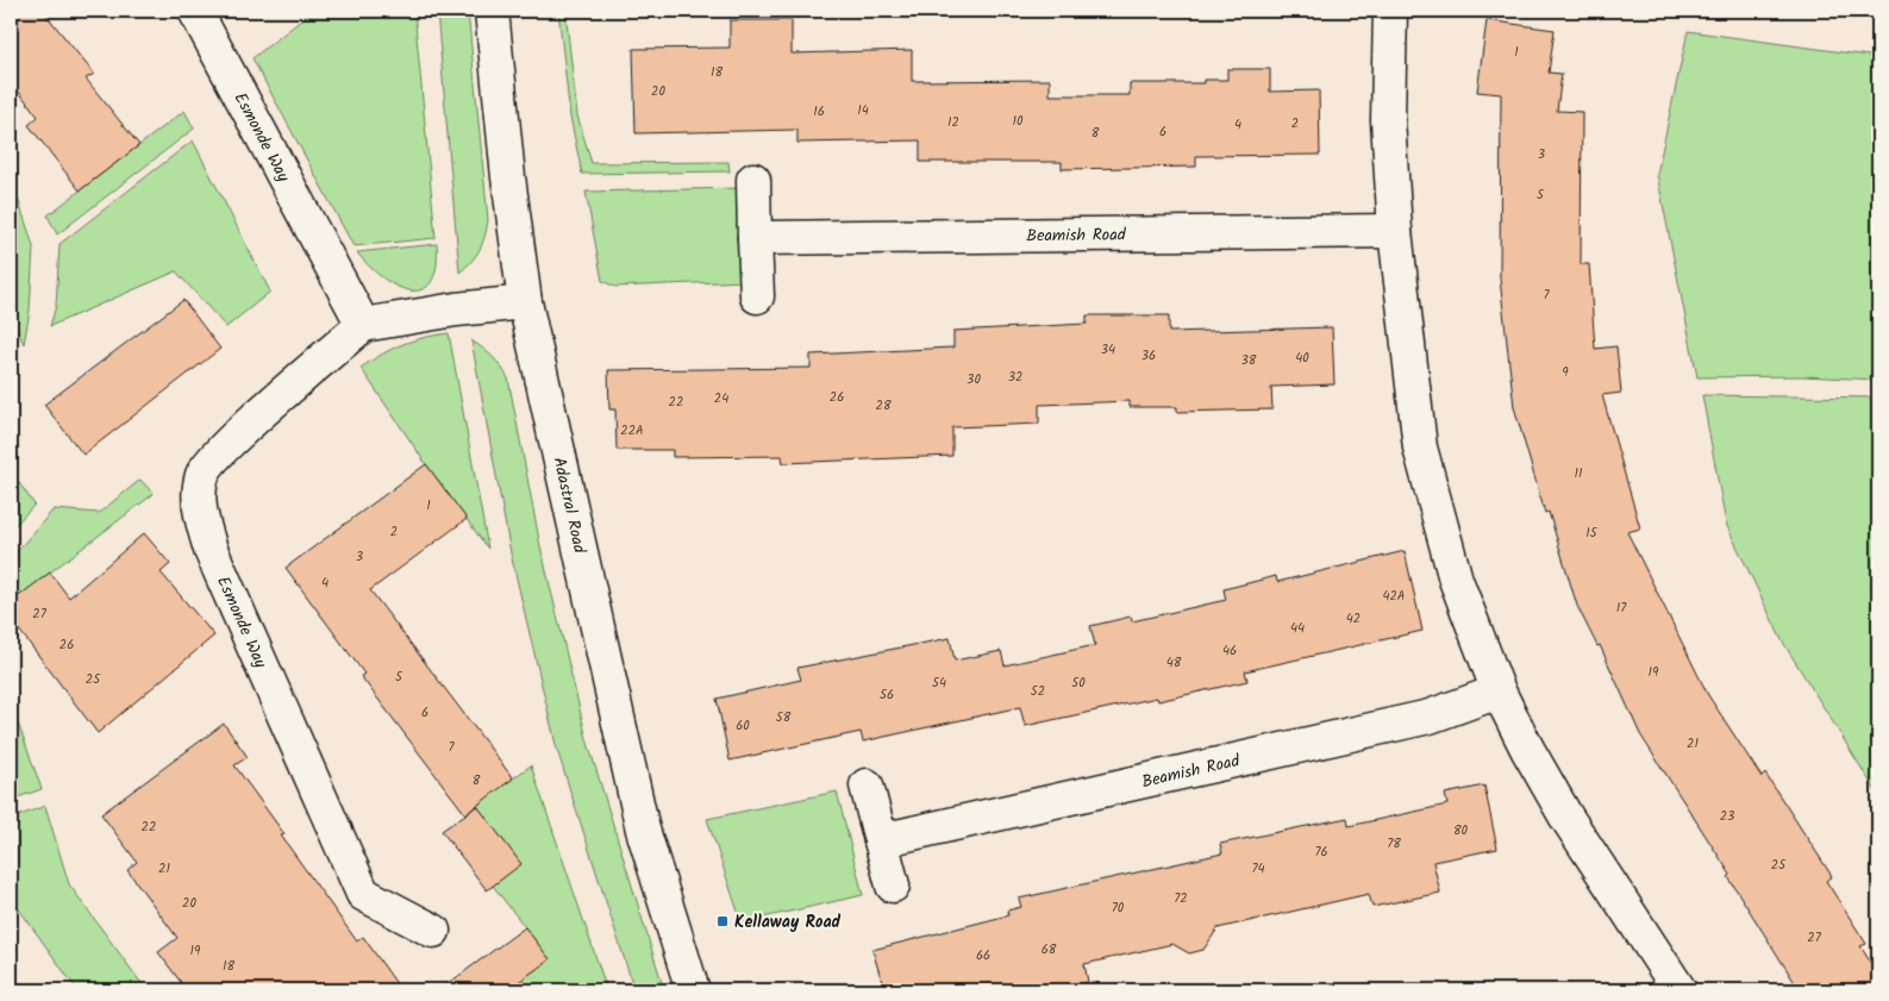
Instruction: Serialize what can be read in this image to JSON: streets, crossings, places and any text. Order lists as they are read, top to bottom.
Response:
{
  "streets": {
    "street": ["Esmonde Way", "Beamish Road", "Adastral Road"]
  },
  "places": {
    "transit": ["Kellaway Road"]
  },
  "house_numbers": [
    "1",
    "18",
    "20",
    "14",
    "16",
    "10",
    "12",
    "2",
    "4",
    "6",
    "8",
    "3",
    "5",
    "7",
    "34",
    "36",
    "40",
    "38",
    "9",
    "32",
    "30",
    "26",
    "24",
    "22",
    "28",
    "22A",
    "11",
    "1",
    "2",
    "15",
    "3",
    "4",
    "42A",
    "17",
    "27",
    "42",
    "44",
    "26",
    "46",
    "48",
    "19",
    "5",
    "25",
    "54",
    "50",
    "52",
    "56",
    "6",
    "58",
    "60",
    "21",
    "7",
    "8",
    "23",
    "22",
    "80",
    "78",
    "76",
    "25",
    "21",
    "74",
    "72",
    "20",
    "70",
    "27",
    "68",
    "19",
    "66",
    "18"
  ]
}
